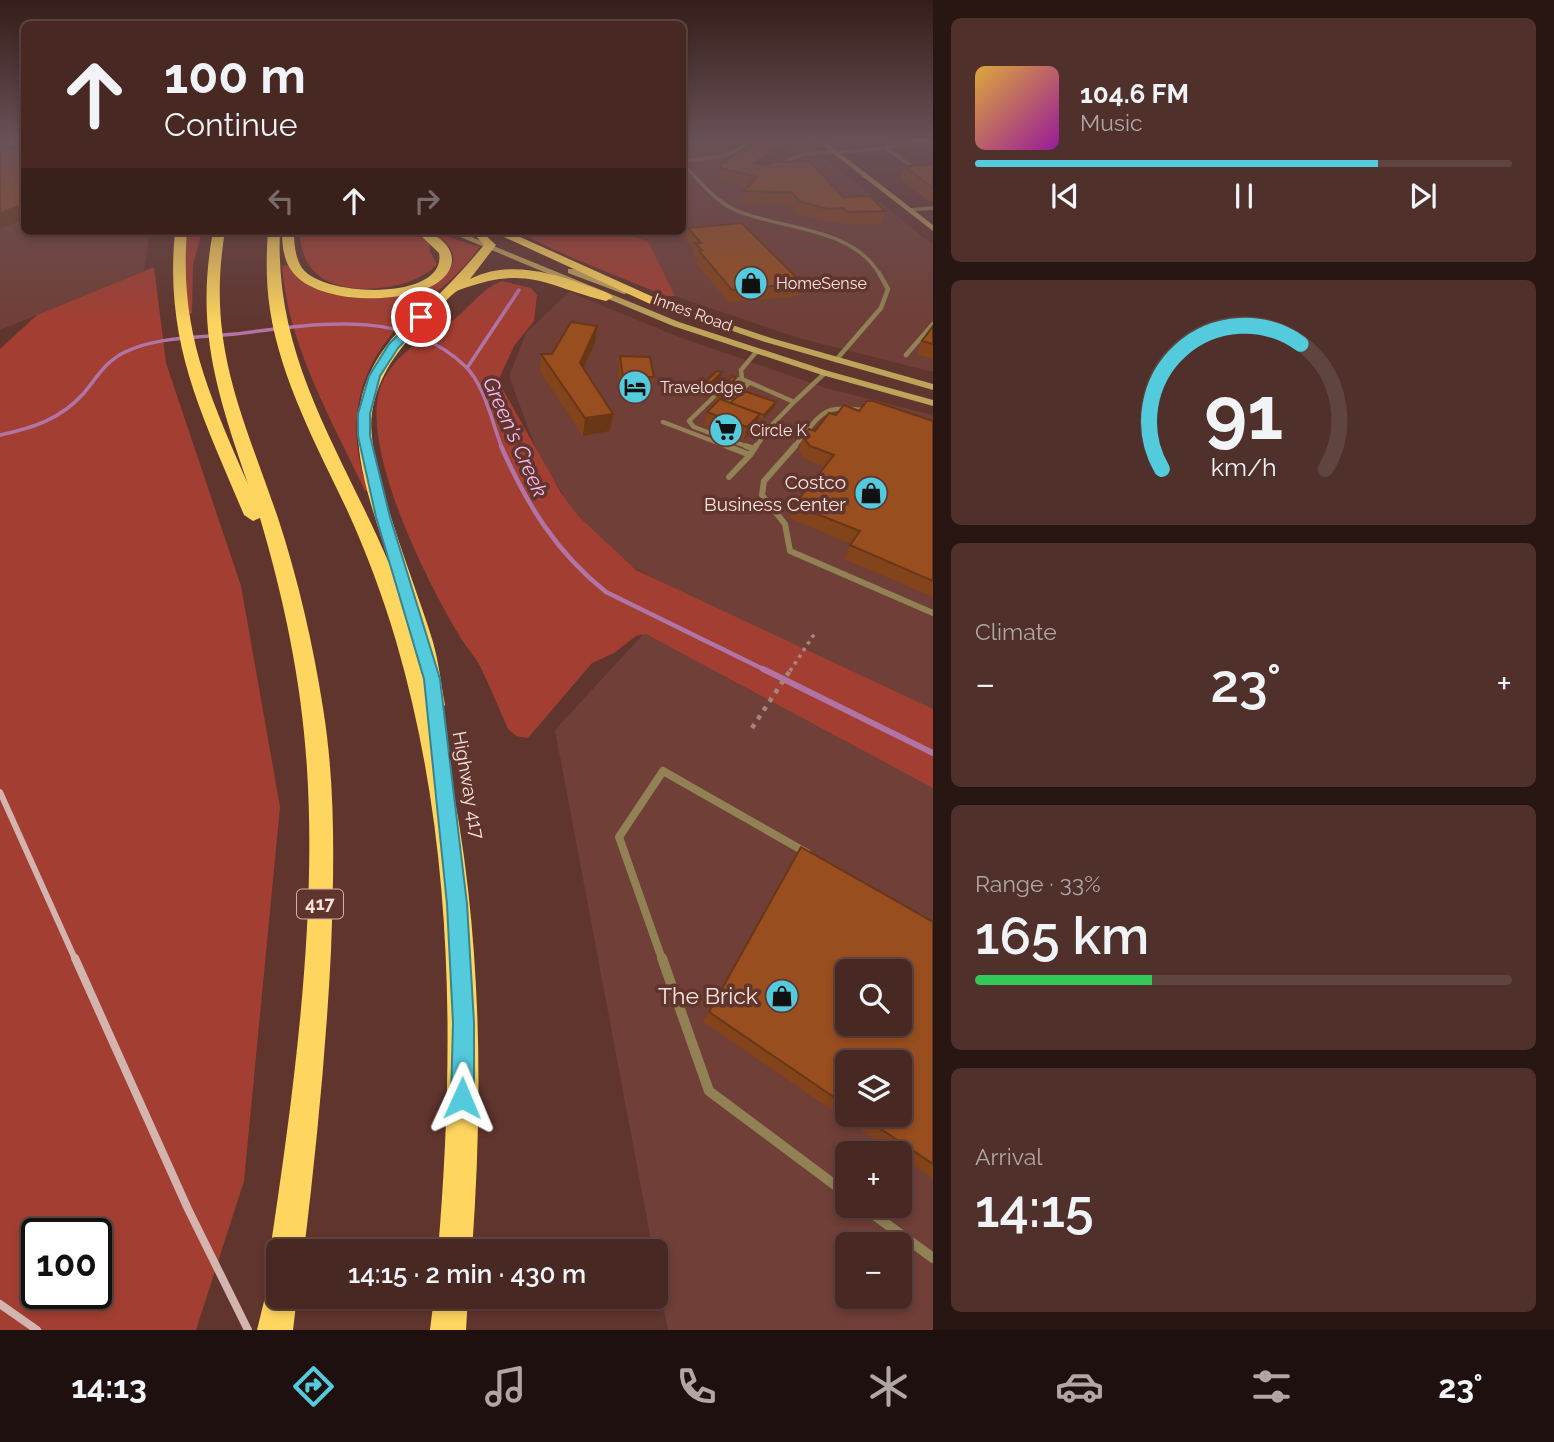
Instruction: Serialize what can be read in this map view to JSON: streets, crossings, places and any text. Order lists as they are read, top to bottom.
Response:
{
  "streets": {
    "highway": ["Highway 417", "417"],
    "main road": ["Innes Road"]
  },
  "water": ["Green's Creek"],
  "places": {
    "shop": ["HomeSense", "Costco Business Center", "The Brick"],
    "hotel": ["Travelodge"],
    "supermarket": ["Circle K"]
  },
  "page": {
    "turn": ["100 m", "Continue"],
    "song": ["104.6 FM", "Music"],
    "tile": [
      "Climate",
      ["Range · 33%", "165 km"],
      ["Arrival", "14:15"]
    ],
    "heat": ["−", "23°", "+"],
    "map_buttons": ["+", "−"],
    "limit": "100",
    "trip": "14:15 · 2 min · 430 m",
    "tabs": ["14:13", "23°"],
    "gauge": ["91", "km/h"]
  }
}
